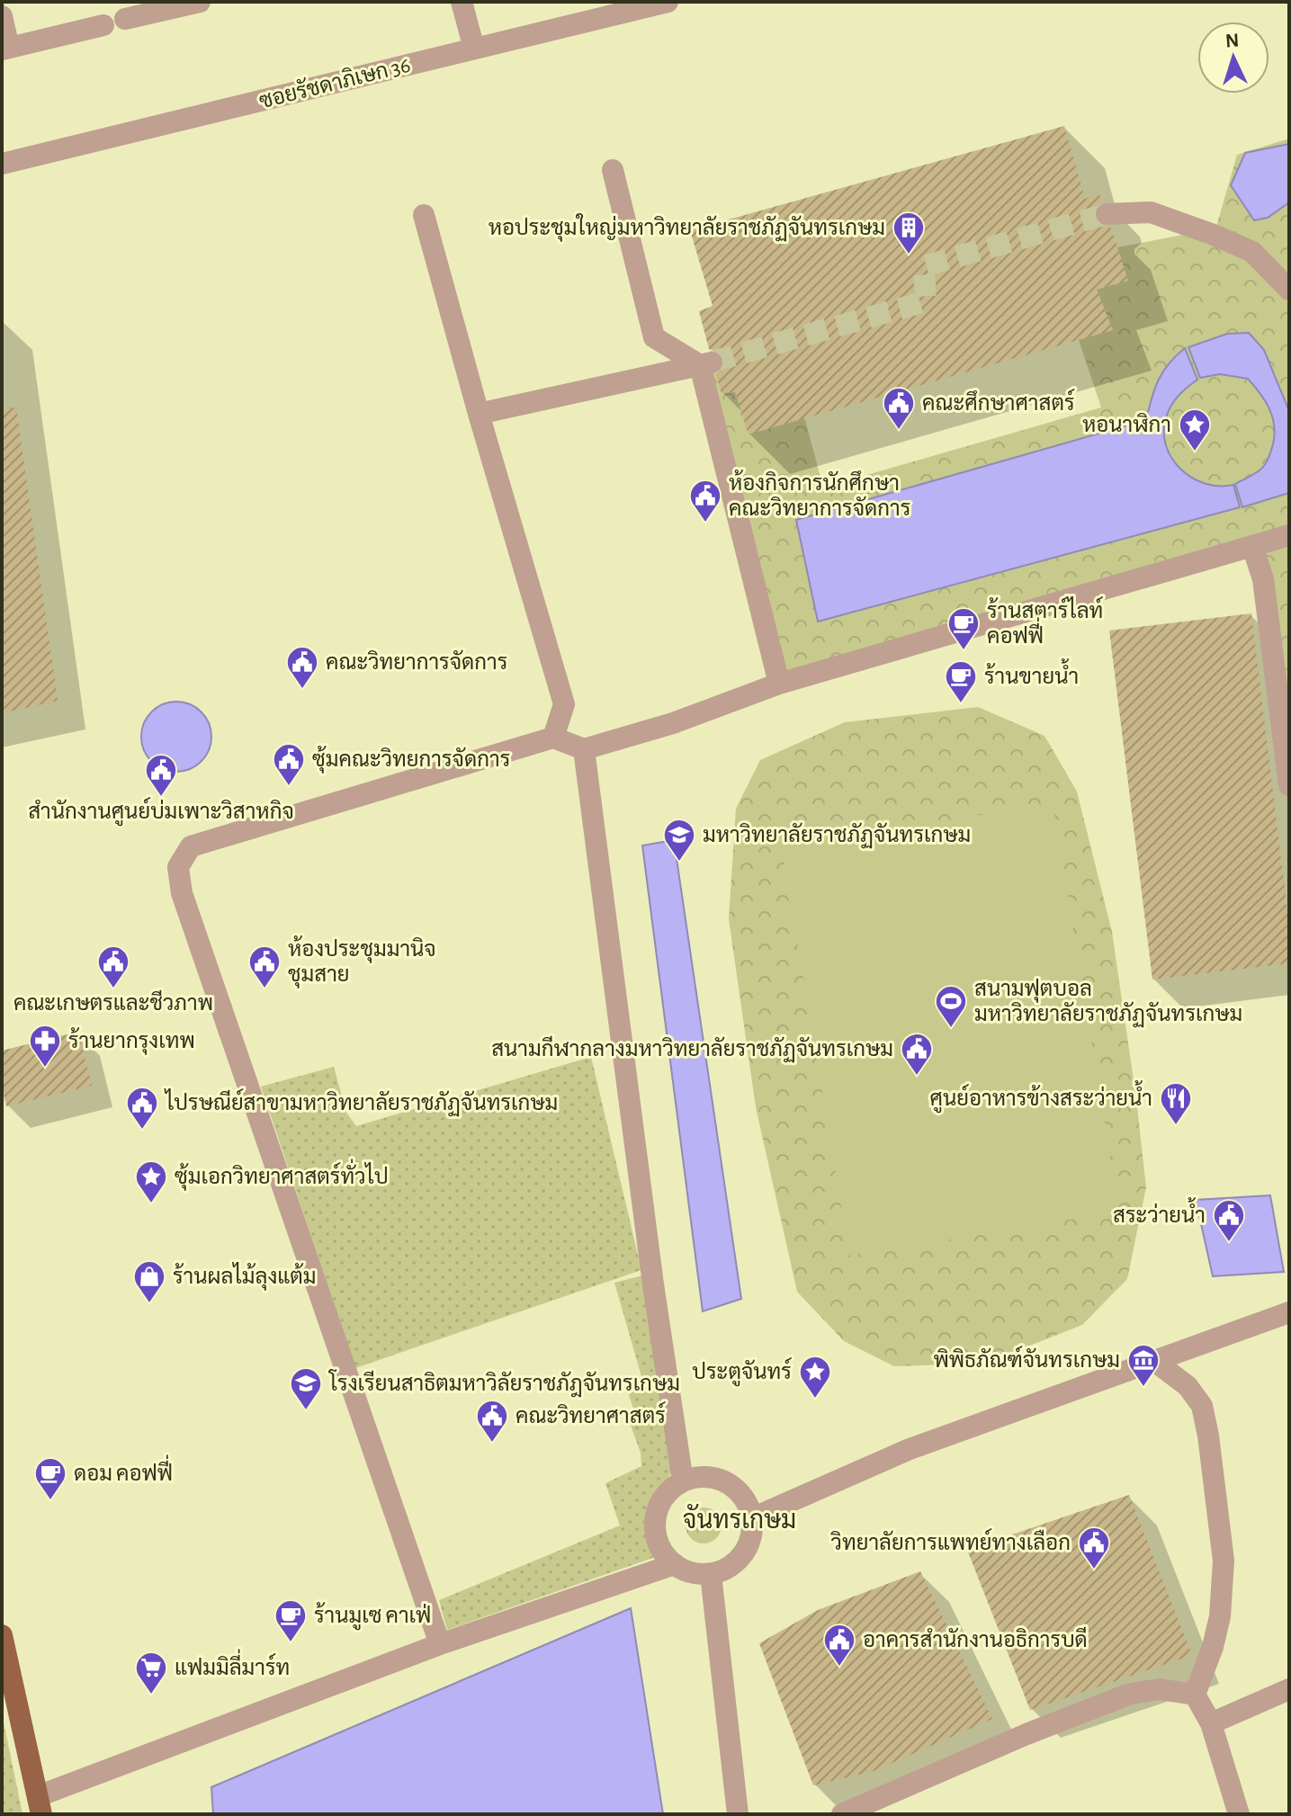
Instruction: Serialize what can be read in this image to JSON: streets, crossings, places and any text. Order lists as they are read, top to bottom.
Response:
{
  "streets": {
    "street": ["ซอยรัชดาภิเษก 36"]
  },
  "districts": ["จันทรเกษม"],
  "places": {
    "building": ["หอประชุมใหญ่มหาวิทยาลัยราชภัฏจันทรเกษม"],
    "public building": [
      "คณะศึกษาศาสตร์",
      "ห้องกิจการนักศึกษา คณะวิทยาการจัดการ",
      "คณะวิทยาการจัดการ",
      "ซุ้มคณะวิทยการจัดการ",
      "สำนักงานศูนย์บ่มเพาะวิสาหกิจ",
      "คณะเกษตรและชีวภาพ",
      "ห้องประชุมมานิจ ชุมสาย",
      "สนามกีฬากลางมหาวิทยาลัยราชภัฏจันทรเกษม",
      "ไปรษณีย์สาขามหาวิทยาลัยราชภัฏจันทรเกษม",
      "สระว่ายน้ำ",
      "คณะวิทยาศาสตร์",
      "วิทยาลัยการแพทย์ทางเลือก",
      "อาคารสำนักงานอธิการบดี"
    ],
    "place": ["หอนาฬิกา", "ซุ้มเอกวิทยาศาสตร์ทั่วไป", "ประตูจันทร์"],
    "cafe": [
      "ร้านสตาร์ไลท์ คอฟฟี่",
      "ร้านขายน้ำ",
      "ดอม คอฟฟี่",
      "ร้านมูเซ คาเฟ่"
    ],
    "school or university": ["มหาวิทยาลัยราชภัฏจันทรเกษม", "โรงเรียนสาธิตมหาวิลัยราชภัฎจันทรเกษม"],
    "sports": ["สนามฟุตบอล มหาวิทยาลัยราชภัฏจันทรเกษม"],
    "pharmacy": ["ร้านยากรุงเทพ"],
    "restaurant": ["ศูนย์อาหารข้างสระว่ายน้ำ"],
    "shop": ["ร้านผลไม้ลุงแต้ม"],
    "museum": ["พิพิธภัณฑ์จันทรเกษม"],
    "supermarket": ["แฟมมิลี่มาร์ท"]
  },
  "north": "top"
}
